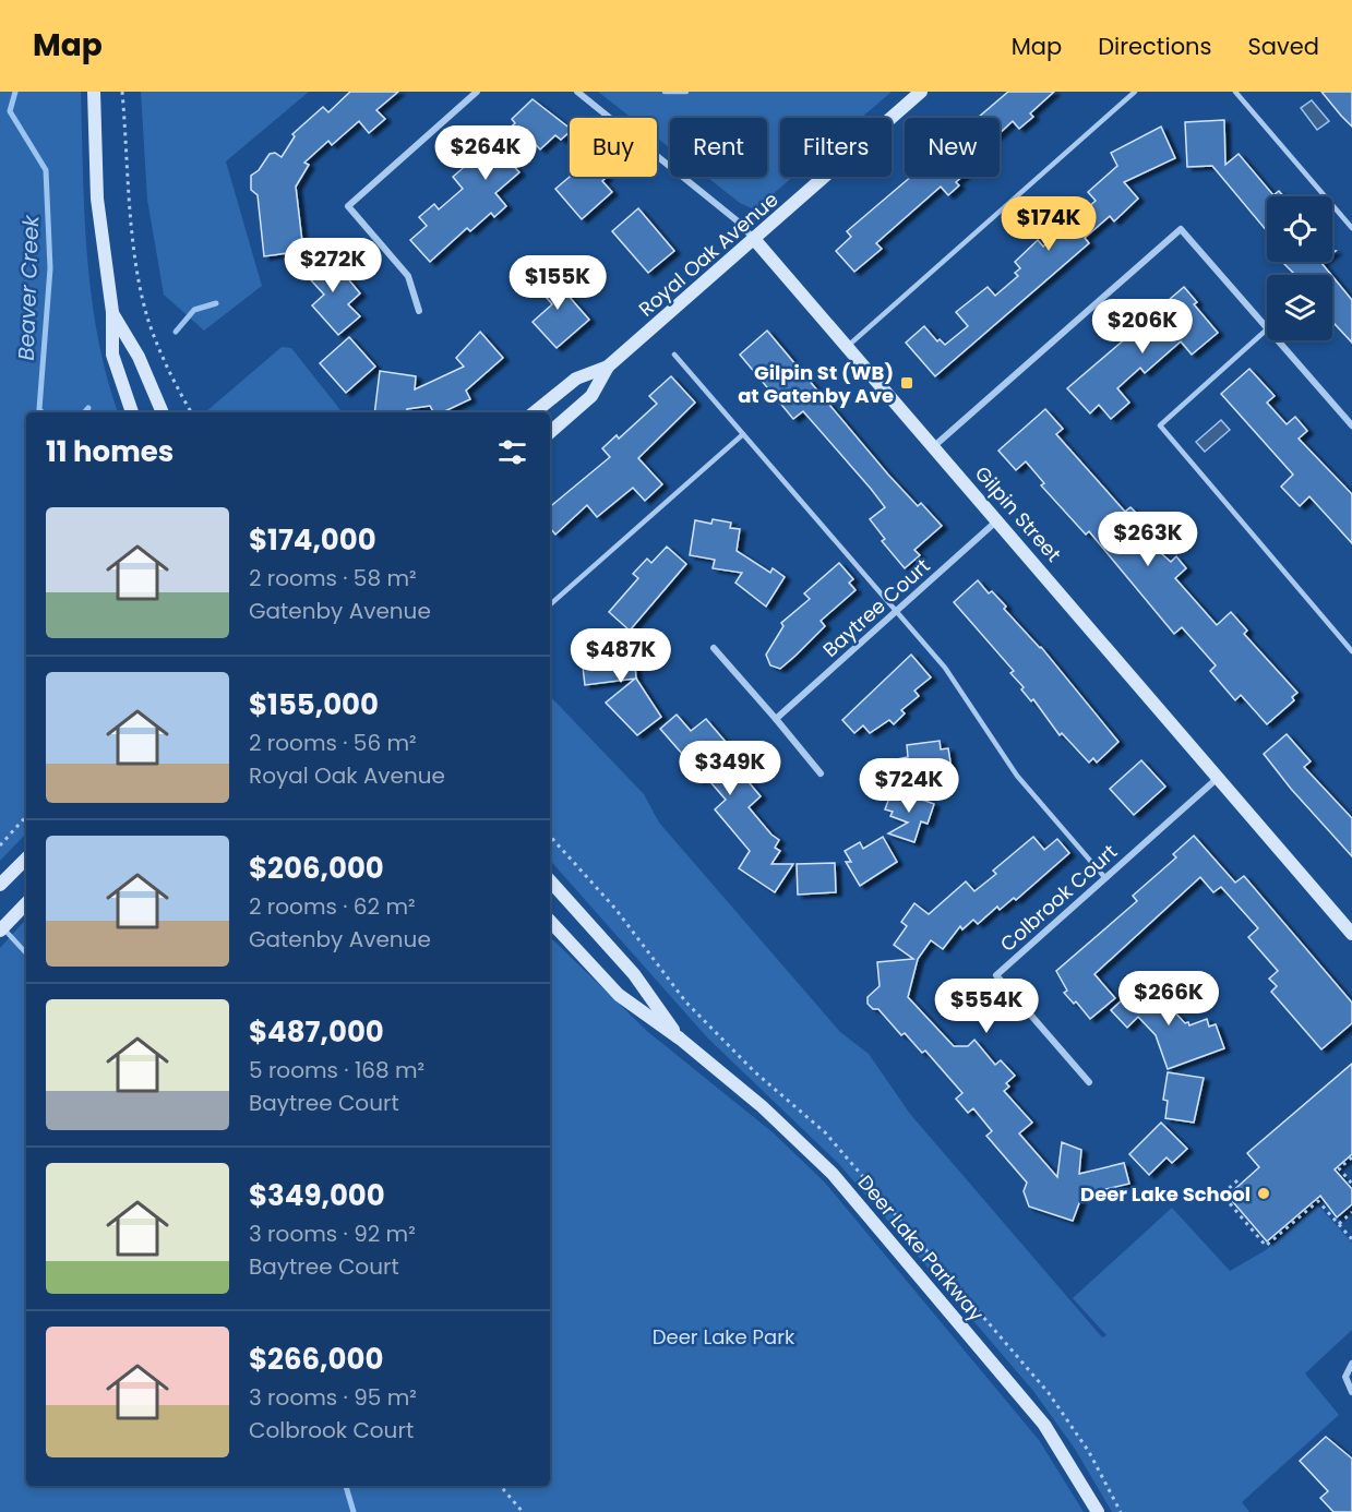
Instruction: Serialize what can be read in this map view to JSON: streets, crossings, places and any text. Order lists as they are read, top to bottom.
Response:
{
  "streets": {
    "main road": ["Royal Oak Avenue", "Gilpin Street", "Deer Lake Parkway"],
    "street": ["Baytree Court", "Colbrook Court"]
  },
  "crossings": [
    ["Royal Oak Avenue", "Gilpin Street"],
    ["Gilpin Street", "Baytree Court"],
    ["Gilpin Street", "Colbrook Court"]
  ],
  "water": ["Beaver Creek"],
  "parks": ["Deer Lake Park"],
  "places": {
    "transit": ["Gilpin St (WB) at Gatenby Ave"],
    "other": ["Deer Lake School"]
  },
  "page": {
    "header": "Map",
    "nav": ["Map", "Directions", "Saved"],
    "chip": [
      "Buy",
      "Rent",
      "Filters",
      "New"
    ],
    "price": [
      "$264K",
      "$174K",
      "$272K",
      "$155K",
      "$206K",
      "$263K",
      "$487K",
      "$349K",
      "$724K",
      "$266K",
      "$554K"
    ],
    "heading": "11 homes",
    "list": [
      {
        "name": "$174,000",
        "note": "2 rooms · 58 m² · Gatenby Avenue"
      },
      {
        "name": "$155,000",
        "note": "2 rooms · 56 m² · Royal Oak Avenue"
      },
      {
        "name": "$206,000",
        "note": "2 rooms · 62 m² · Gatenby Avenue"
      },
      {
        "name": "$487,000",
        "note": "5 rooms · 168 m² · Baytree Court"
      },
      {
        "name": "$349,000",
        "note": "3 rooms · 92 m² · Baytree Court"
      },
      {
        "name": "$266,000",
        "note": "3 rooms · 95 m² · Colbrook Court"
      }
    ]
  }
}
